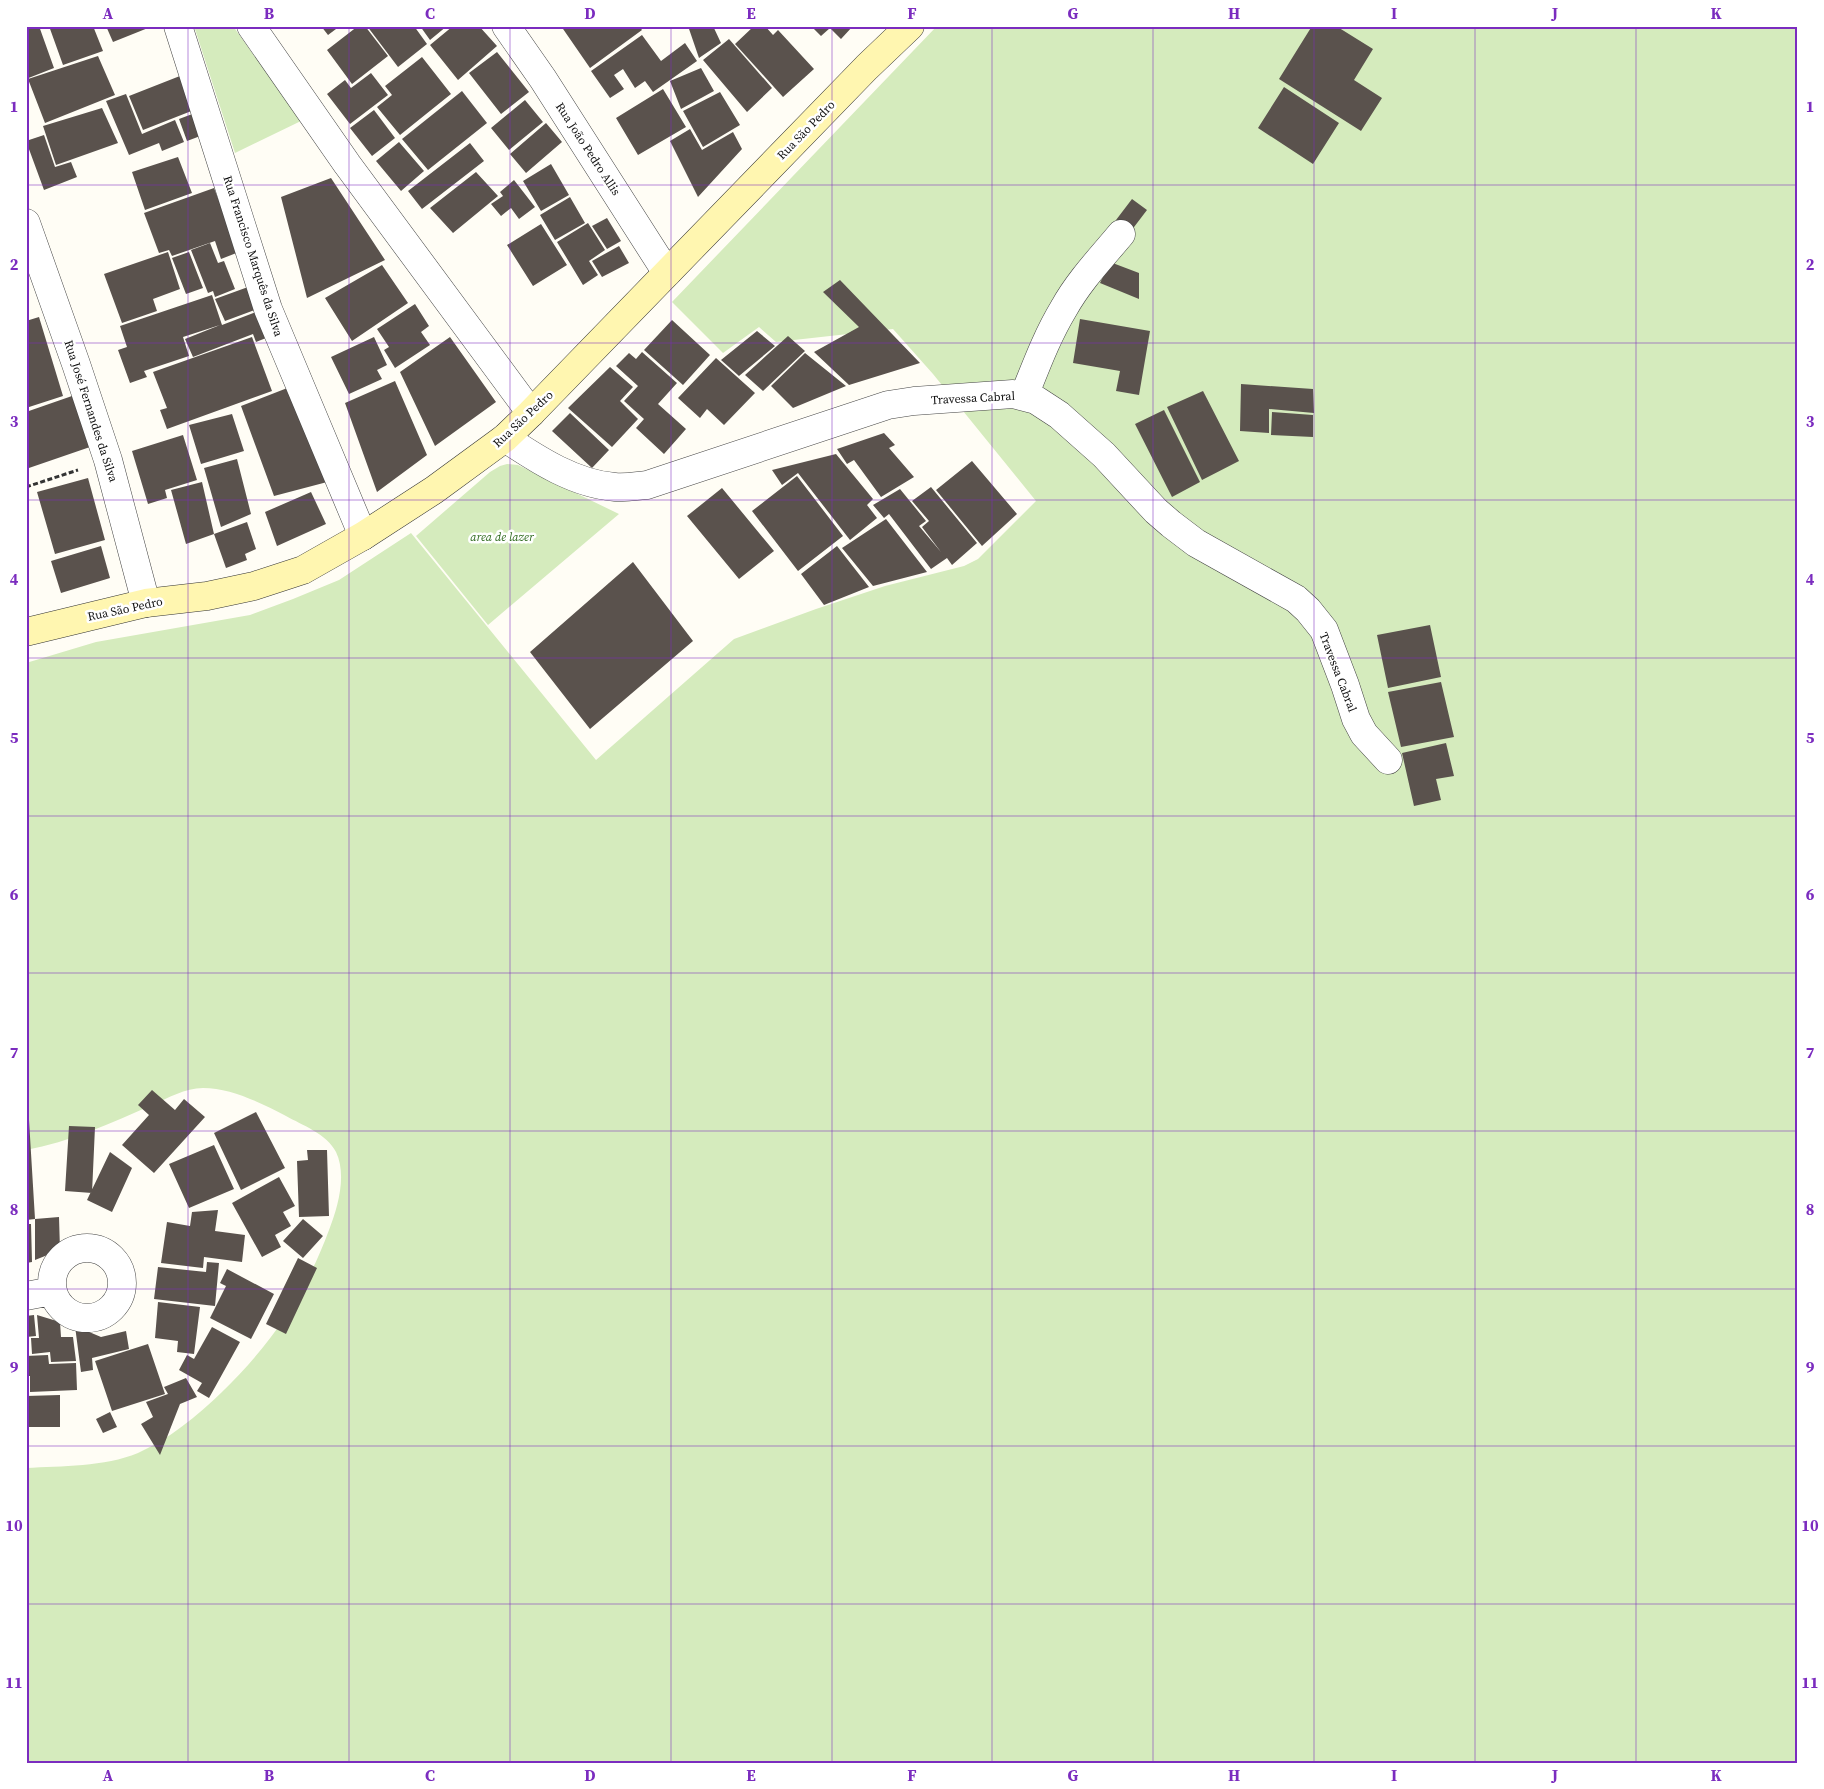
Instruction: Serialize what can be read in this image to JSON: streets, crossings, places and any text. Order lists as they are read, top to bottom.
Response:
{
  "streets": {
    "street": [
      "Rua São Pedro",
      "Rua João Pedro Allis",
      "Rua Francisco Marquês da Silva",
      "Travessa Cabral",
      "Rua José Fernandes da Silva"
    ]
  },
  "crossings": [
    ["Rua São Pedro", "Rua João Pedro Allis"],
    ["Rua São Pedro", "Rua Francisco Marquês da Silva"],
    ["Rua São Pedro", "Travessa Cabral"],
    ["Rua São Pedro", "Rua José Fernandes da Silva"]
  ],
  "parks": ["area de lazer"],
  "grid": {
    "columns": [
      "A",
      "B",
      "C",
      "D",
      "E",
      "F",
      "G",
      "H",
      "I",
      "J",
      "K"
    ],
    "rows": [
      "1",
      "2",
      "3",
      "4",
      "5",
      "6",
      "7",
      "8",
      "9",
      "10",
      "11"
    ]
  }
}
